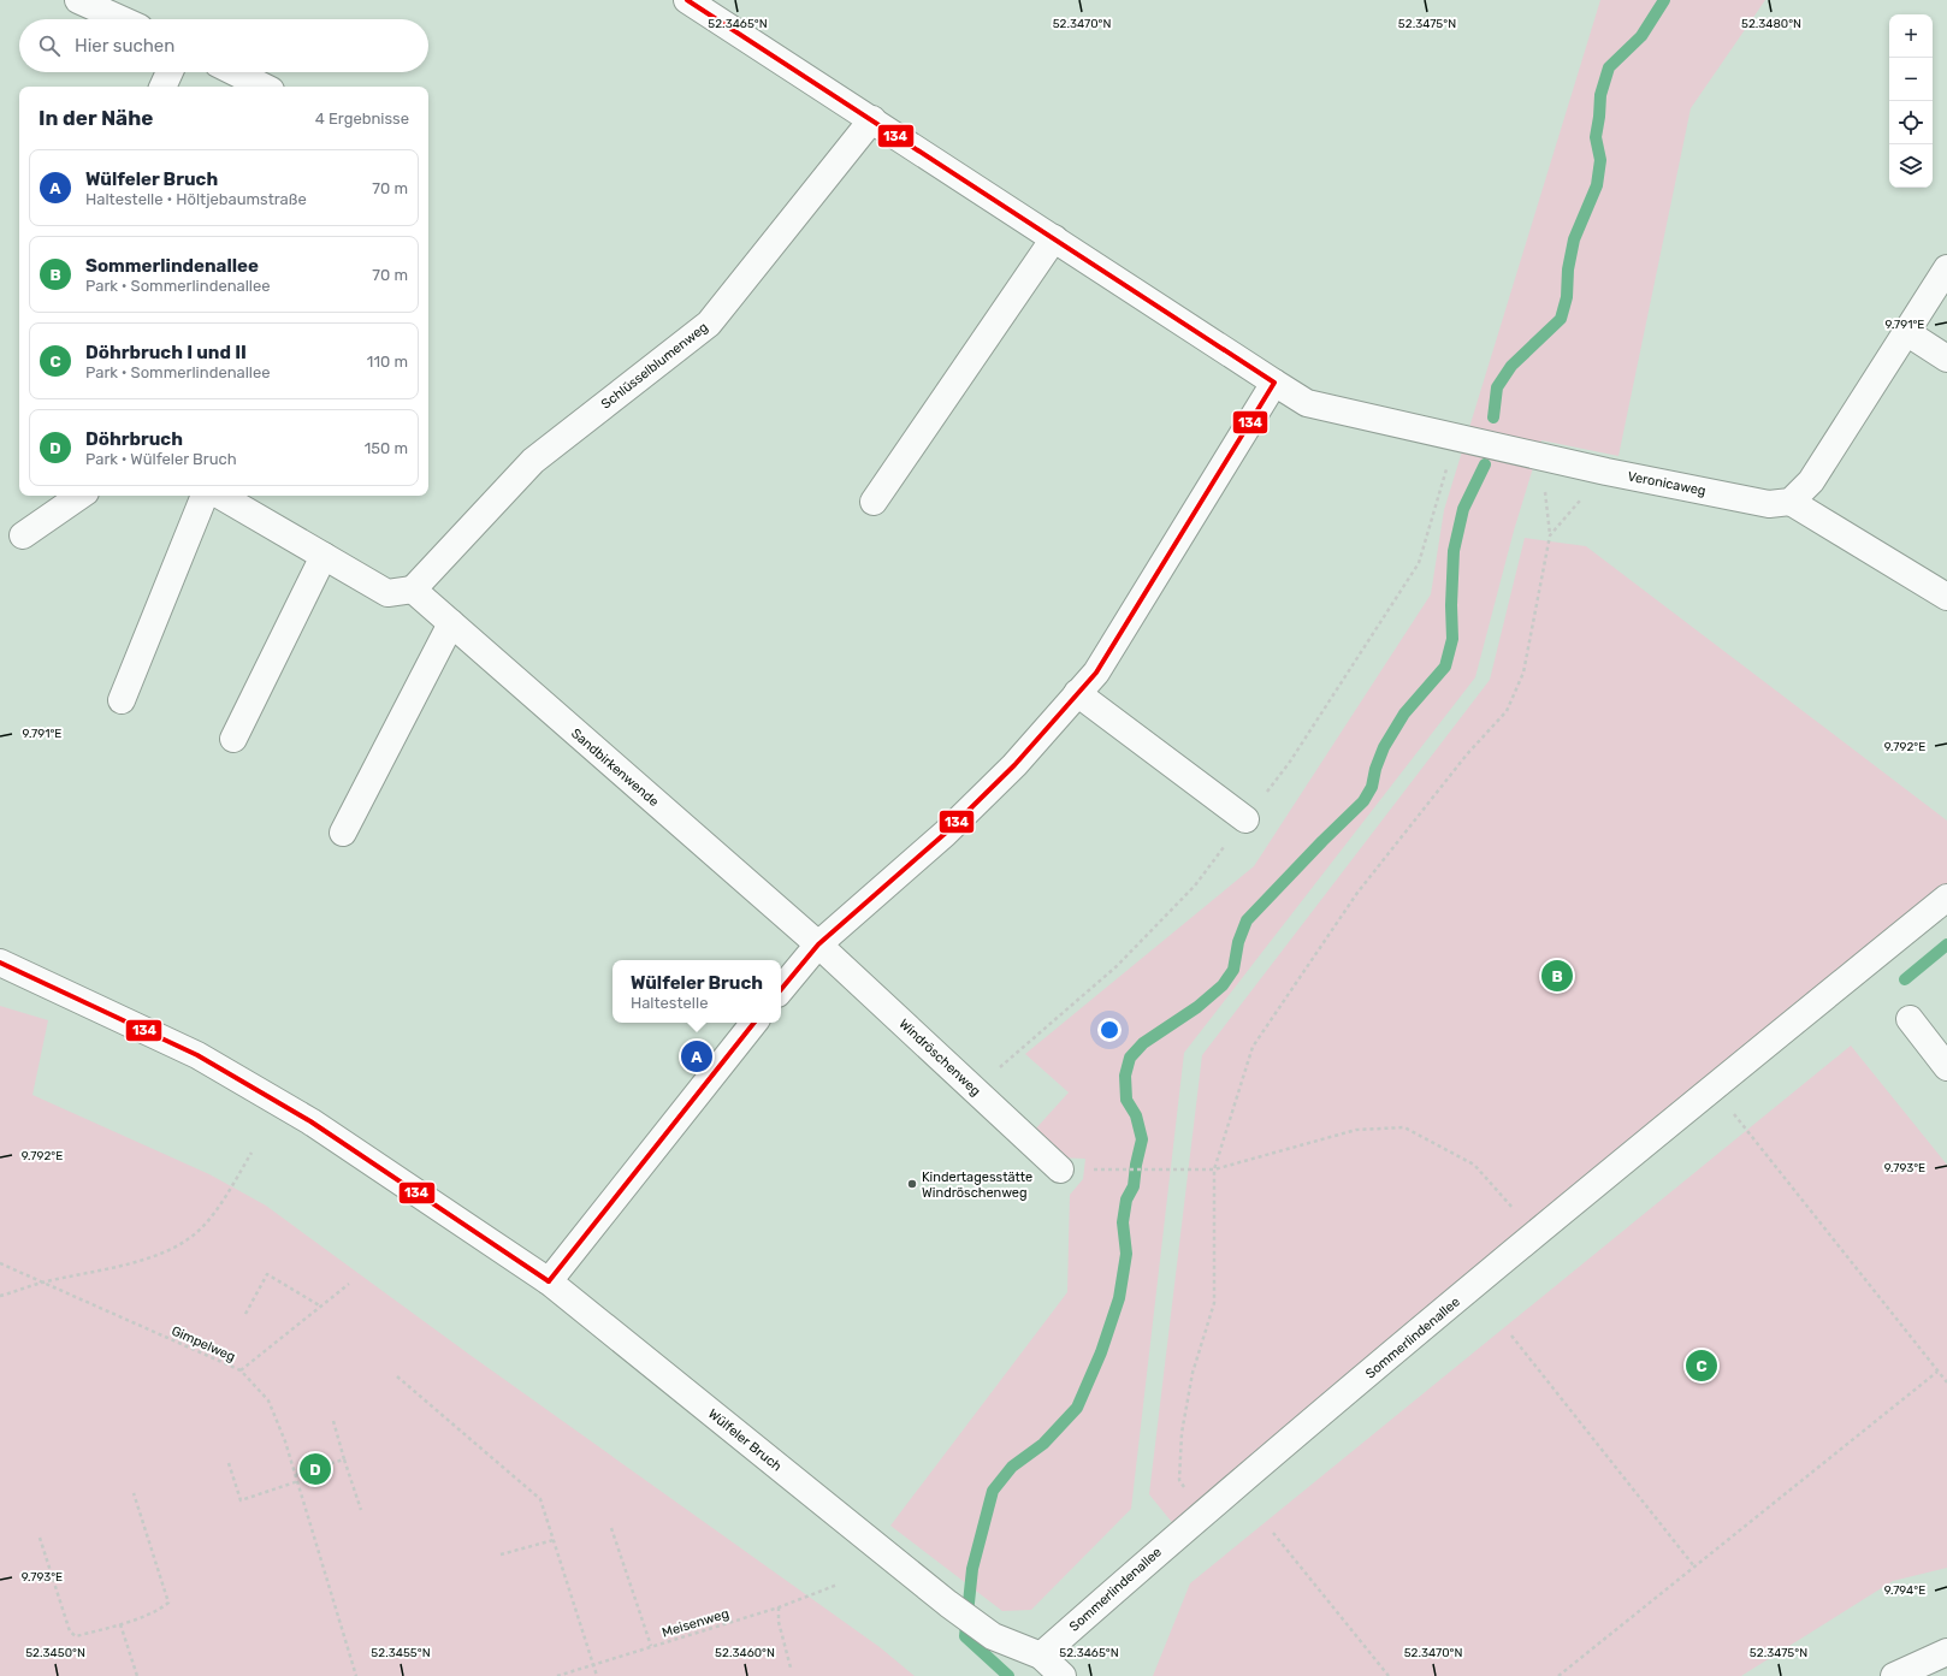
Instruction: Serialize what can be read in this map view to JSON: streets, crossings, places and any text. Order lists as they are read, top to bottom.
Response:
{
  "streets": {
    "street": [
      "Schlüsselblumenweg",
      "Veronicaweg",
      "Sandbirkenwende",
      "Windröschenweg",
      "Sommerlindenallee",
      "Wülfeler Bruch"
    ],
    "path": ["Gimpelweg", "Meisenweg"]
  },
  "crossings": [
    ["Schlüsselblumenweg", "Veronicaweg"],
    ["Schlüsselblumenweg", "Sandbirkenwende"],
    ["Sandbirkenwende", "Windröschenweg"],
    ["Sommerlindenallee", "Wülfeler Bruch"]
  ],
  "places": ["Kindertagesstätte Windröschenweg"],
  "lines": ["transit line 134"],
  "page": {
    "map_buttons": ["+", "−"],
    "search": "Hier suchen",
    "heading": ["In der Nähe", "4 Ergebnisse"],
    "list": [
      {
        "mark": "A",
        "name": "Wülfeler Bruch",
        "note": "Haltestelle · Höltjebaumstraße",
        "value": "70 m"
      },
      {
        "mark": "B",
        "name": "Sommerlindenallee",
        "note": "Park · Sommerlindenallee",
        "value": "70 m"
      },
      {
        "mark": "C",
        "name": "Döhrbruch I und II",
        "note": "Park · Sommerlindenallee",
        "value": "110 m"
      },
      {
        "mark": "D",
        "name": "Döhrbruch",
        "note": "Park · Wülfeler Bruch",
        "value": "150 m"
      }
    ],
    "pins": [
      "B",
      "A",
      "C",
      "D"
    ],
    "popup": ["Wülfeler Bruch", "Haltestelle"]
  },
  "coordinates": [
    "52.3465°N",
    "52.3470°N",
    "52.3475°N",
    "52.3480°N",
    "9.791°E",
    "9.792°E",
    "9.793°E",
    "9.794°E",
    "52.3450°N",
    "52.3455°N",
    "52.3460°N"
  ]
}
